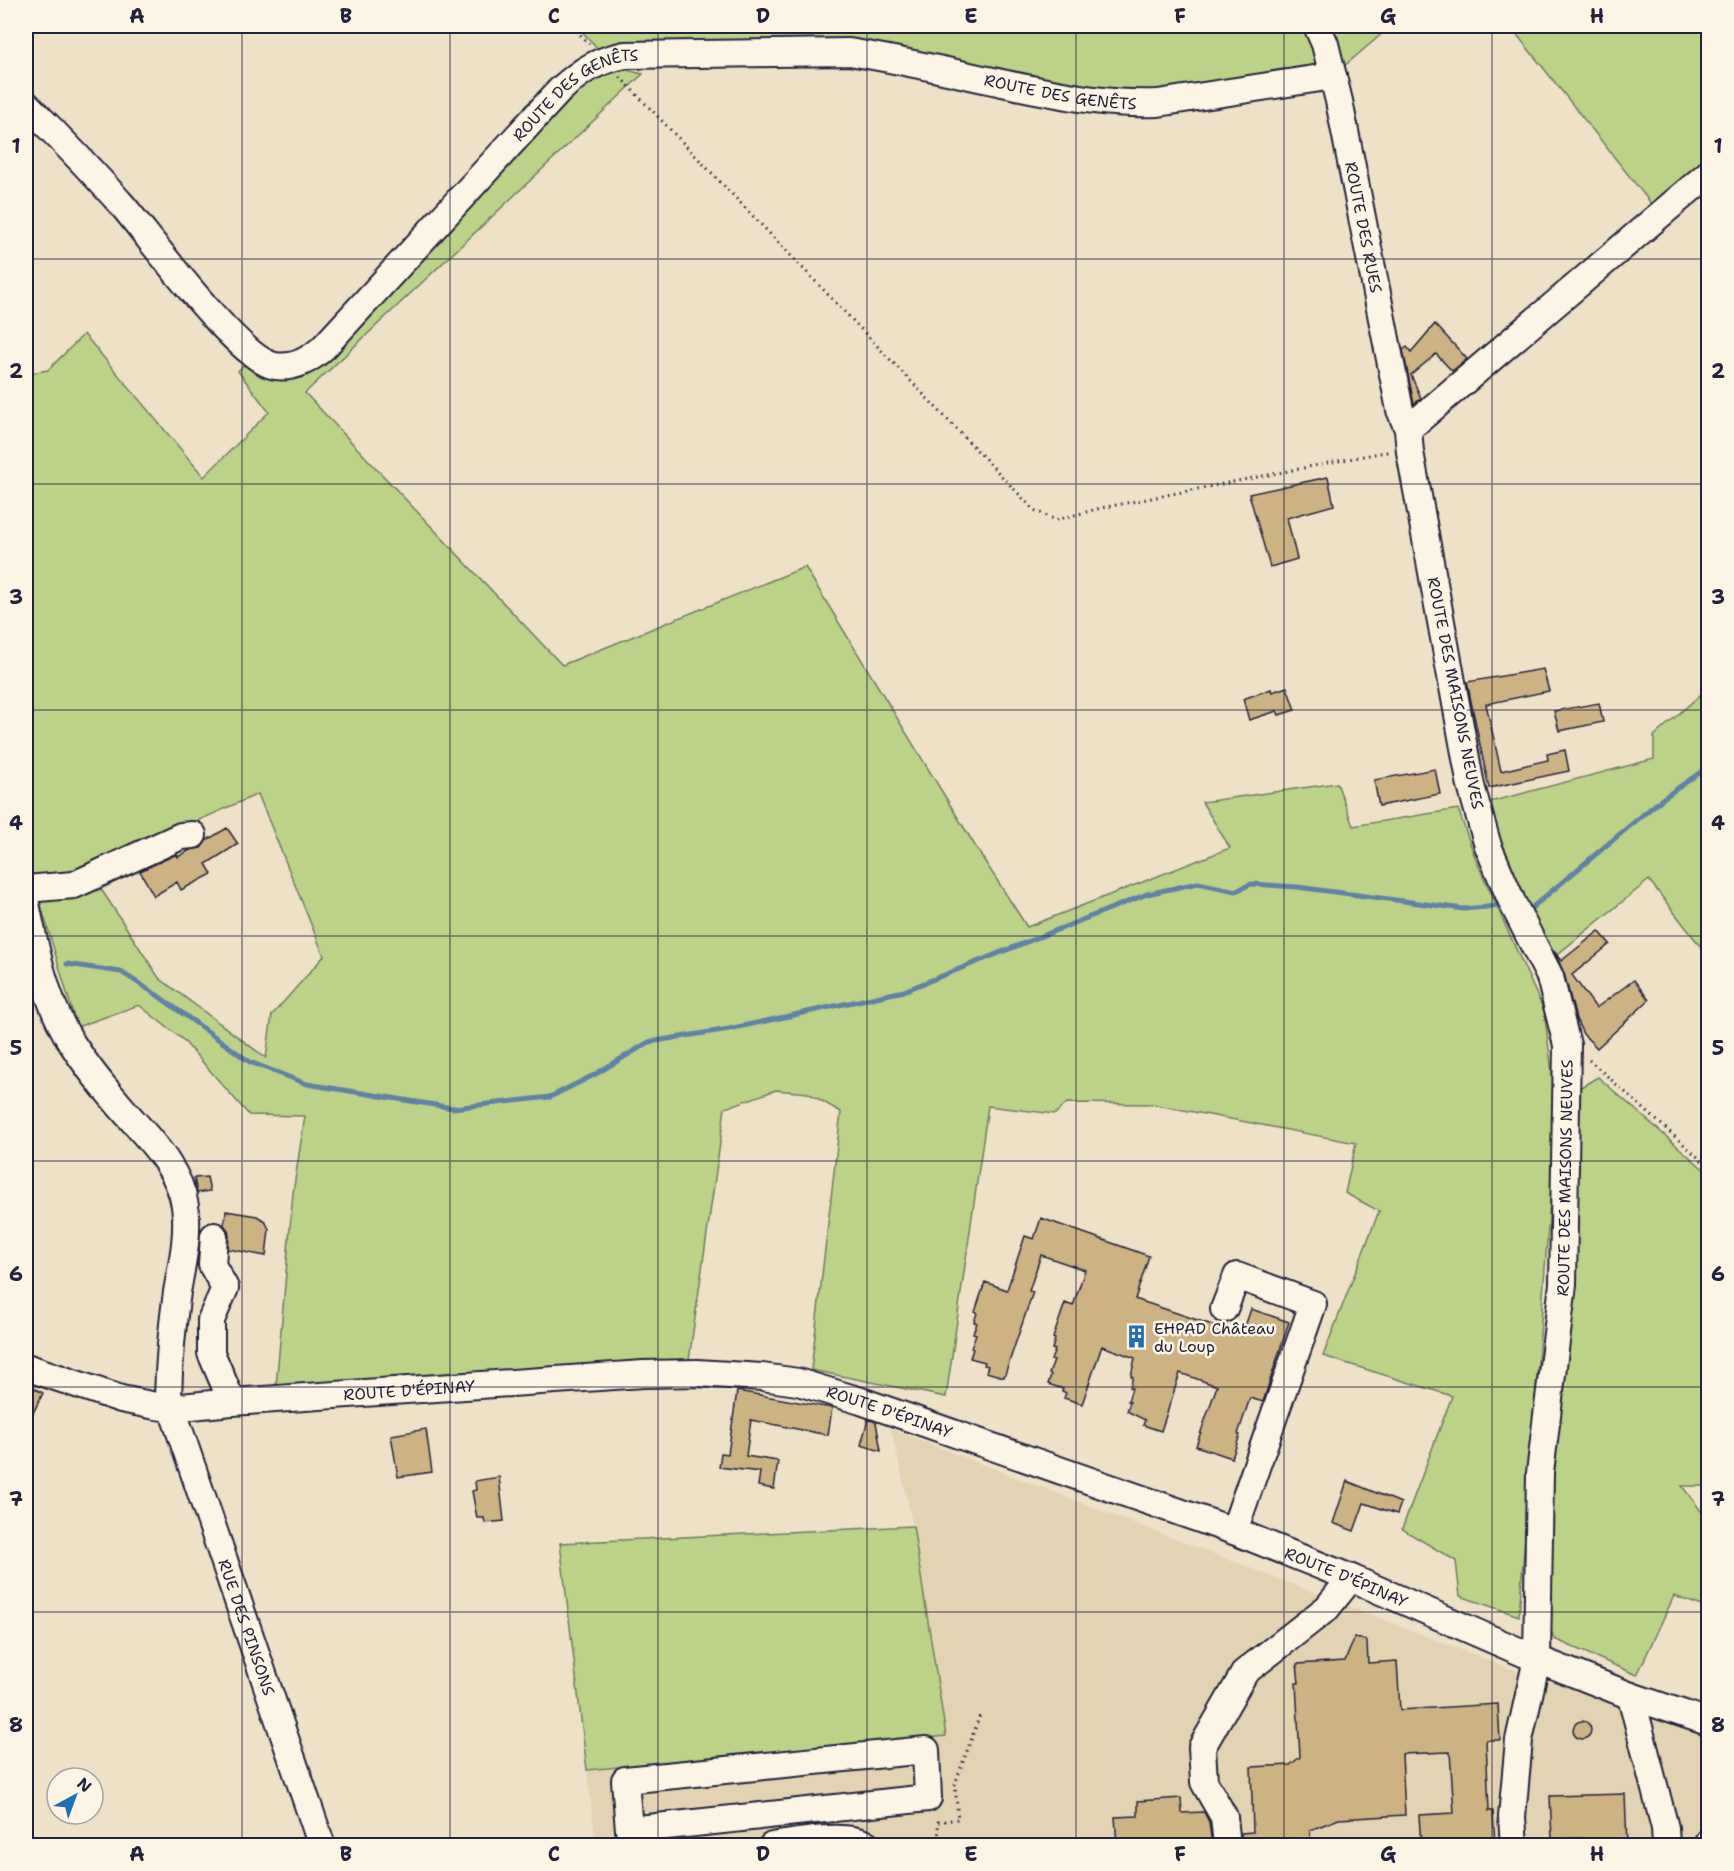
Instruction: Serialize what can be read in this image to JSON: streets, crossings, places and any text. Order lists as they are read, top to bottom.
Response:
{
  "streets": {
    "street": [
      "ROUTE DES GENÊTS",
      "ROUTE DES RUES",
      "ROUTE DES MAISONS NEUVES",
      "ROUTE D'ÉPINAY",
      "RUE DES PINSONS"
    ]
  },
  "crossings": [
    ["ROUTE DES GENÊTS", "ROUTE DES RUES"],
    ["ROUTE DES RUES", "ROUTE DES MAISONS NEUVES"],
    ["ROUTE DES MAISONS NEUVES", "ROUTE D'ÉPINAY"],
    ["ROUTE D'ÉPINAY", "RUE DES PINSONS"]
  ],
  "places": {
    "building": ["EHPAD Château du Loup"]
  },
  "north": "top right",
  "grid": {
    "columns": [
      "A",
      "B",
      "C",
      "D",
      "E",
      "F",
      "G",
      "H"
    ],
    "rows": [
      "1",
      "2",
      "3",
      "4",
      "5",
      "6",
      "7",
      "8"
    ]
  }
}
